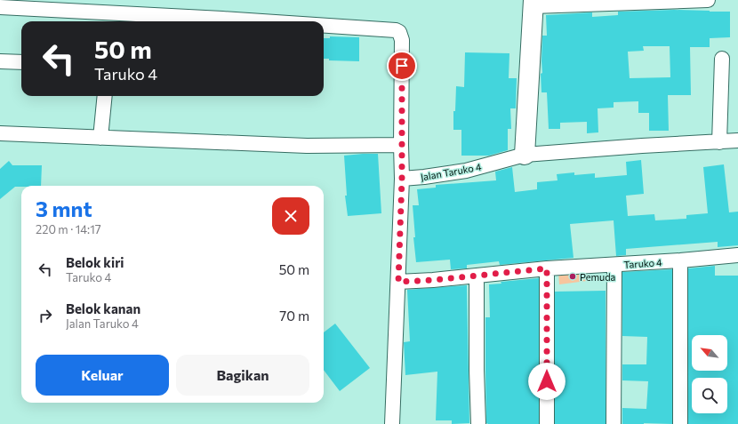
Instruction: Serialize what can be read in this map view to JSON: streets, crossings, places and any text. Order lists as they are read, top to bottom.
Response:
{
  "streets": {
    "street": ["Jalan Taruko 4", "Taruko 4"]
  },
  "places": ["Pemuda"],
  "north": "top left",
  "page": {
    "turn": ["50 m", "Taruko 4"],
    "heading": ["3 mnt", "220 m · 14:17"],
    "list": [
      {
        "name": "Belok kiri",
        "note": "Taruko 4",
        "value": "50 m"
      },
      {
        "name": "Belok kanan",
        "note": "Jalan Taruko 4",
        "value": "70 m"
      }
    ],
    "buttons": ["Keluar", "Bagikan"]
  }
}
